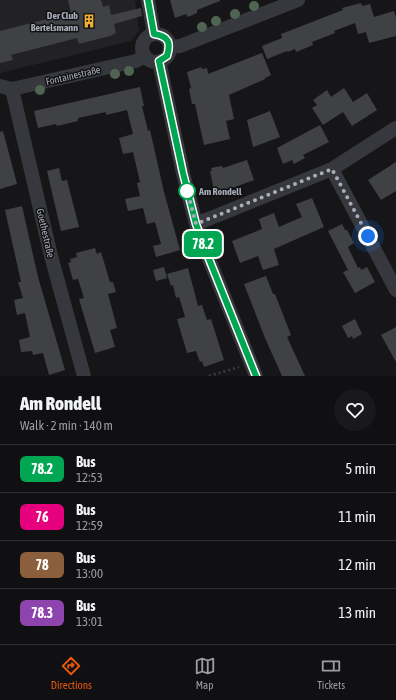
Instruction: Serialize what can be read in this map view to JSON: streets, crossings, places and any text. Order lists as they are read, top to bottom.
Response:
{
  "streets": {
    "street": ["Fontainestraße", "Goethestraße"]
  },
  "crossings": [
    ["Fontainestraße", "Goethestraße"]
  ],
  "places": {
    "building": ["Der Club Bertelsmann"],
    "other": ["Am Rondell"]
  },
  "lines": ["bus line 78.2"],
  "page": {
    "on_map": "78.2",
    "heading": ["Am Rondell", "Walk · 2 min · 140 m"],
    "list": [
      {
        "mark": "78.2",
        "name": "Bus",
        "note": "12:53",
        "value": "5 min"
      },
      {
        "mark": "76",
        "name": "Bus",
        "note": "12:59",
        "value": "11 min"
      },
      {
        "mark": "78",
        "name": "Bus",
        "note": "13:00",
        "value": "12 min"
      },
      {
        "mark": "78.3",
        "name": "Bus",
        "note": "13:01",
        "value": "13 min"
      }
    ],
    "tabs": ["Directions", "Map", "Tickets"]
  }
}
